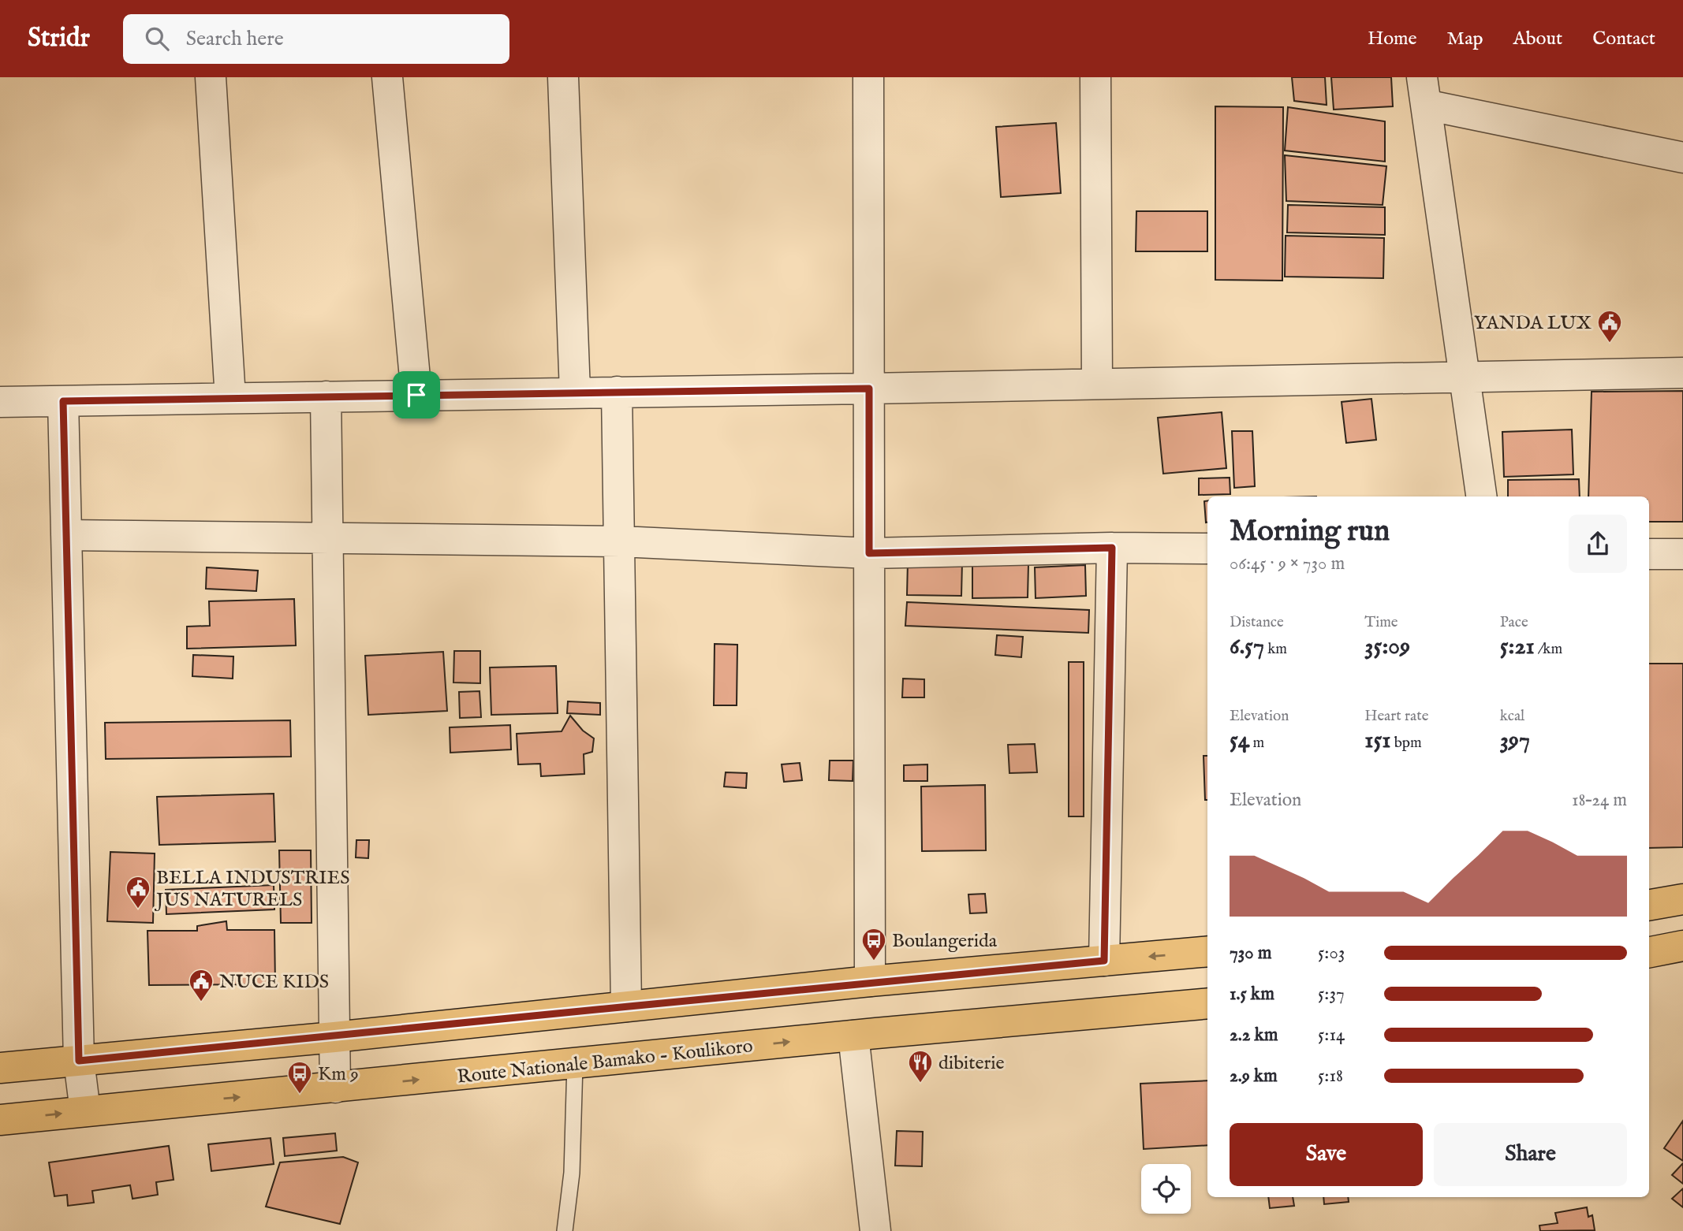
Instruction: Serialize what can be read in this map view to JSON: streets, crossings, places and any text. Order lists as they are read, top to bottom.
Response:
{
  "streets": {
    "main road": ["Route Nationale Bamako - Koulikoro"]
  },
  "places": {
    "public building": ["YANDA LUX", "BELLA INDUSTRIES JUS NATURELS", "NUCE KIDS"],
    "bus stop": ["Boulangerida", "Km 9"],
    "restaurant": ["dibiterie"]
  },
  "page": {
    "header": "Stridr",
    "search": "Search here",
    "nav": [
      "Home",
      "Map",
      "About",
      "Contact"
    ],
    "heading": ["Morning run", "06:45 · 9 × 730 m"],
    "stats": [
      ["Distance", "6.57 km"],
      ["Time", "35:09"],
      ["Pace", "5:21 /km"],
      ["Elevation", "54 m"],
      ["Heart rate", "151 bpm"],
      ["kcal", "397"]
    ],
    "chart": ["Elevation", "18–24 m"],
    "list": [
      {
        "name": "730 m",
        "note": "5:03"
      },
      {
        "name": "1.5 km",
        "note": "5:37"
      },
      {
        "name": "2.2 km",
        "note": "5:14"
      },
      {
        "name": "2.9 km",
        "note": "5:18"
      }
    ],
    "buttons": ["Save", "Share"]
  }
}
